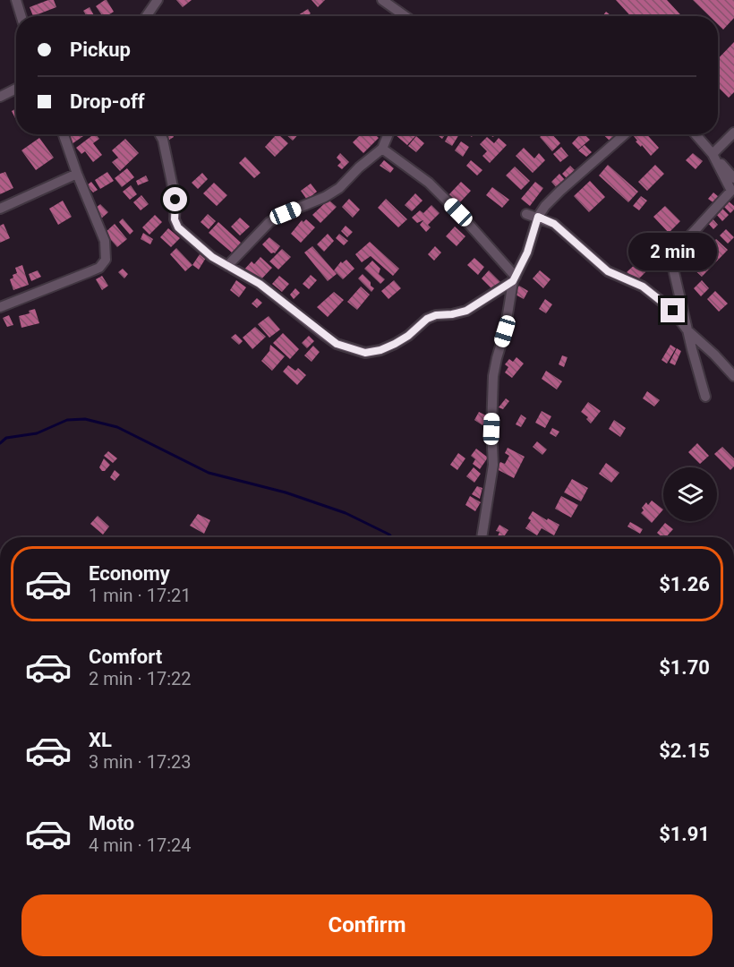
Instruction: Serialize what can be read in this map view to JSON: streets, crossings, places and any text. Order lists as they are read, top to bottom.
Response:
{
  "page": {
    "banner": ["Pickup", "Drop-off"],
    "bubble": "2 min",
    "list": [
      {
        "name": "Economy",
        "note": "1 min · 17:21",
        "value": "$1.26"
      },
      {
        "name": "Comfort",
        "note": "2 min · 17:22",
        "value": "$1.70"
      },
      {
        "name": "XL",
        "note": "3 min · 17:23",
        "value": "$2.15"
      },
      {
        "name": "Moto",
        "note": "4 min · 17:24",
        "value": "$1.91"
      }
    ],
    "buttons": "Confirm"
  }
}
